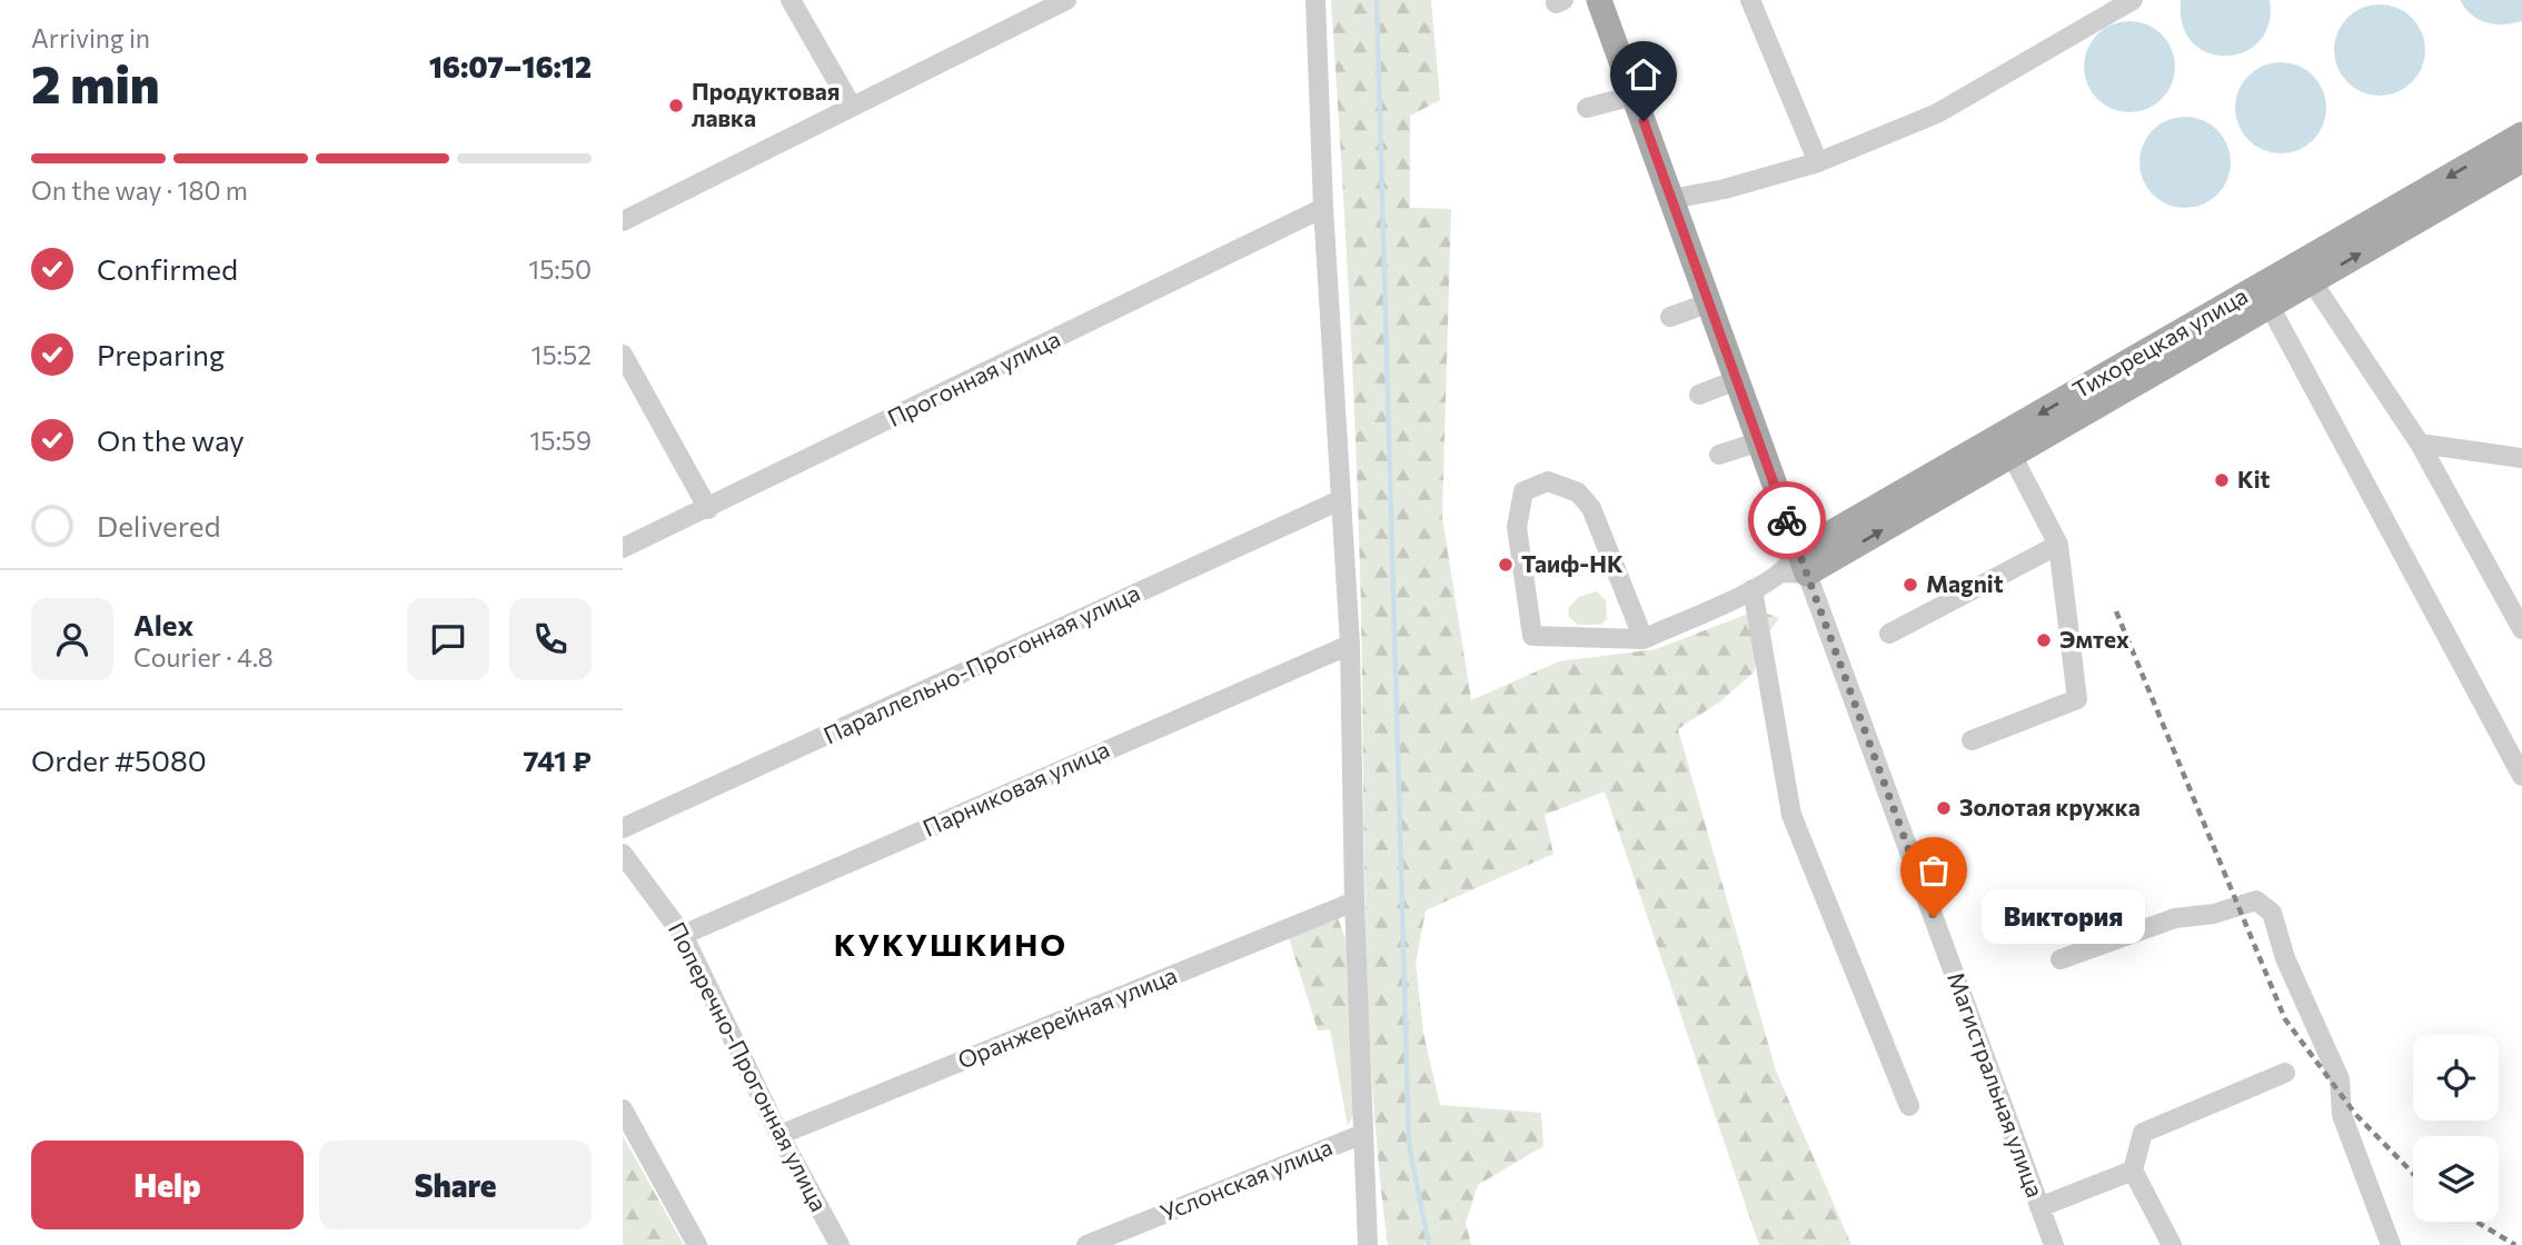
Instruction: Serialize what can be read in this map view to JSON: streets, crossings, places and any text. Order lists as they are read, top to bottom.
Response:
{
  "streets": {
    "main road": ["Тихорецкая улица"],
    "street": [
      "Прогонная улица",
      "Параллельно-Прогонная улица",
      "Парниковая улица",
      "Оранжерейная улица",
      "Поперечно-Прогонная улица",
      "Магистральная улица",
      "Услонская улица"
    ]
  },
  "crossings": [
    ["Тихорецкая улица", "Магистральная улица"],
    ["Парниковая улица", "Поперечно-Прогонная улица"],
    ["Оранжерейная улица", "Поперечно-Прогонная улица"]
  ],
  "districts": ["КУКУШКИНО"],
  "places": [
    "Продуктовая лавка",
    "Kit",
    "Таиф-НК",
    "Magnit",
    "Эмтех",
    "Золотая кружка",
    "Виктория"
  ],
  "page": {
    "heading": ["2 min", "Arriving in", "16:07–16:12"],
    "panel": [
      "Alex",
      "Courier · 4.8",
      "Order #5080",
      "741 ₽"
    ],
    "bar": "On the way · 180 m",
    "list": [
      ["Confirmed", "15:50"],
      ["Preparing", "15:52"],
      ["On the way", "15:59"],
      "Delivered"
    ],
    "bubble": "Виктория",
    "buttons": ["Help", "Share"]
  }
}
